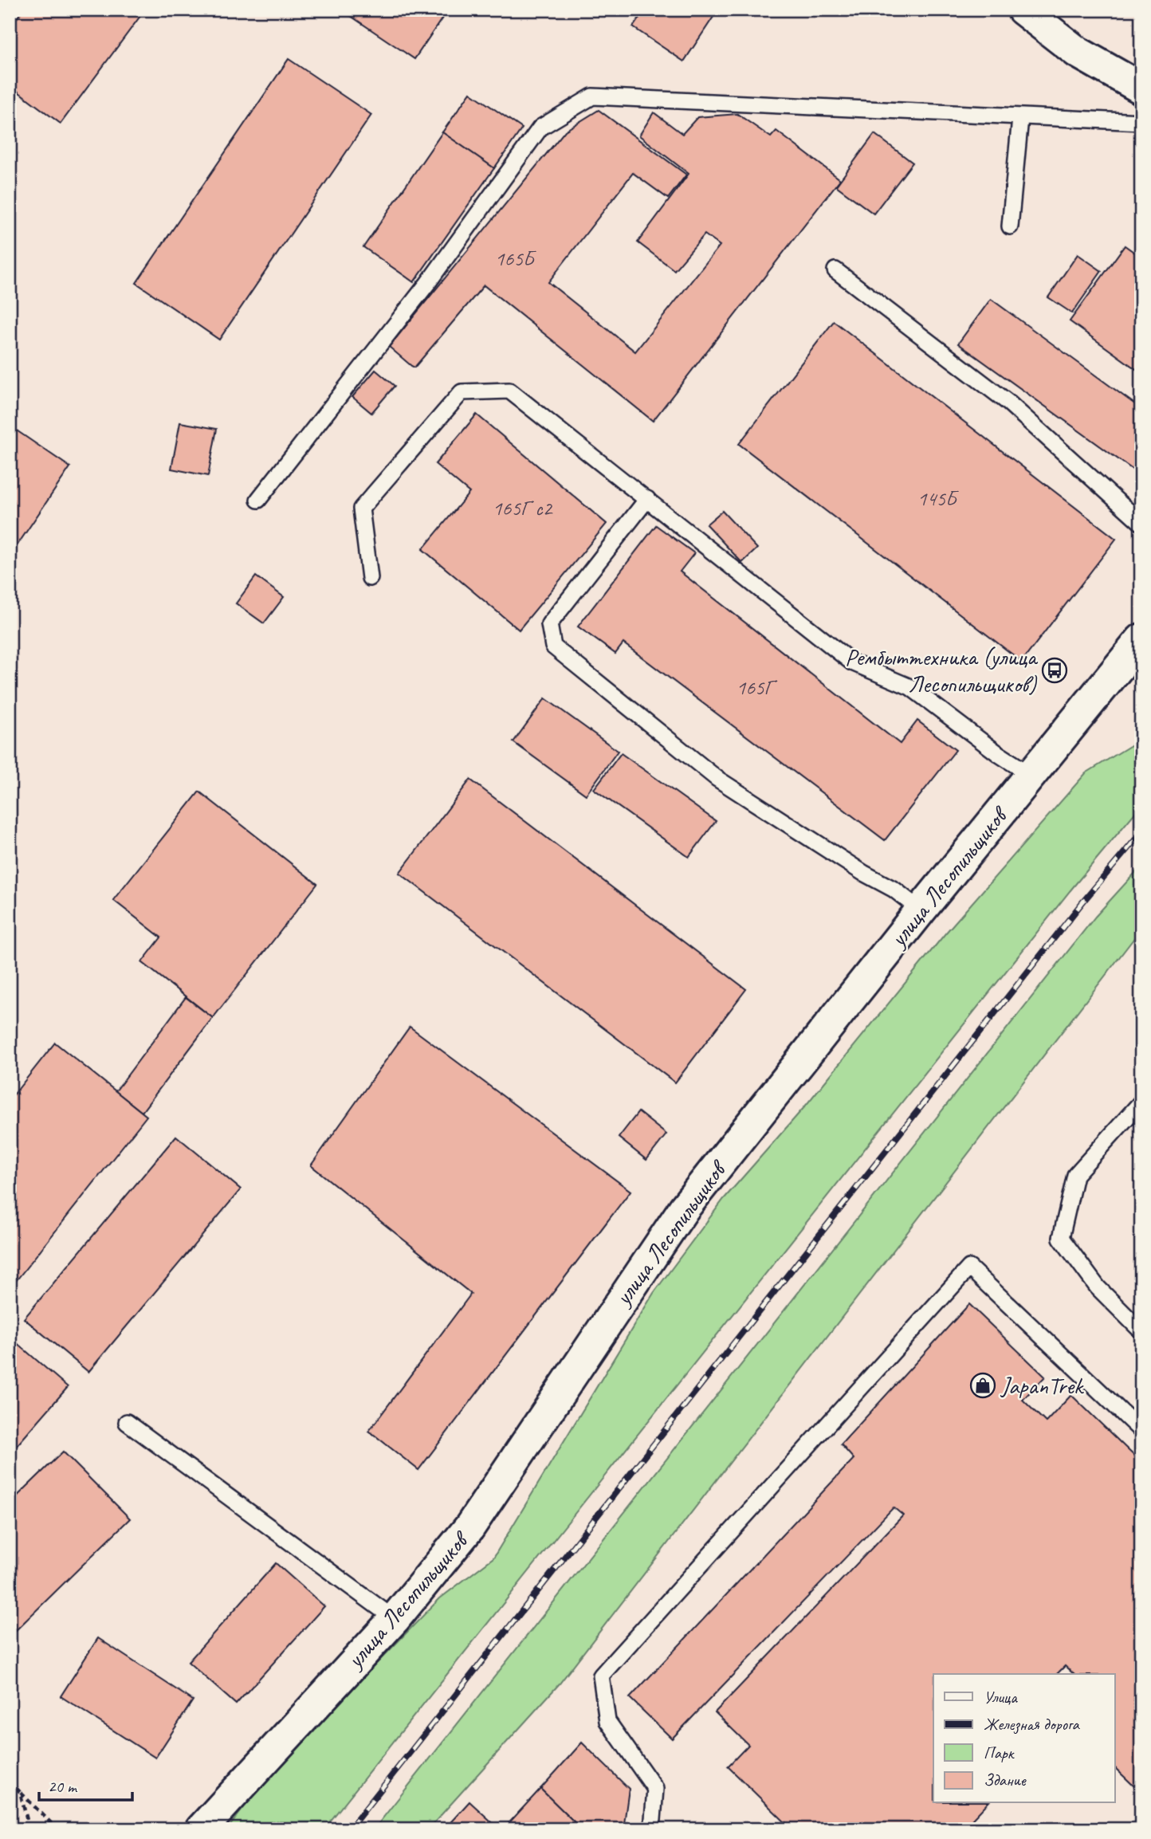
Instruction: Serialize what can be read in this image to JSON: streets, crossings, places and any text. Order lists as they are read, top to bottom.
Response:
{
  "streets": {
    "main road": ["улица Лесопильщиков"]
  },
  "places": {
    "bus stop": ["Рембыттехника (улица Лесопильщиков)"],
    "shop": ["JapanTrek"]
  },
  "house_numbers": [
    "165Б",
    "145Б",
    "165Г с2",
    "165Г"
  ],
  "legend": [
    "Улица",
    "Железная дорога",
    "Парк",
    "Здание"
  ],
  "scale_bar": "20 m"
}
